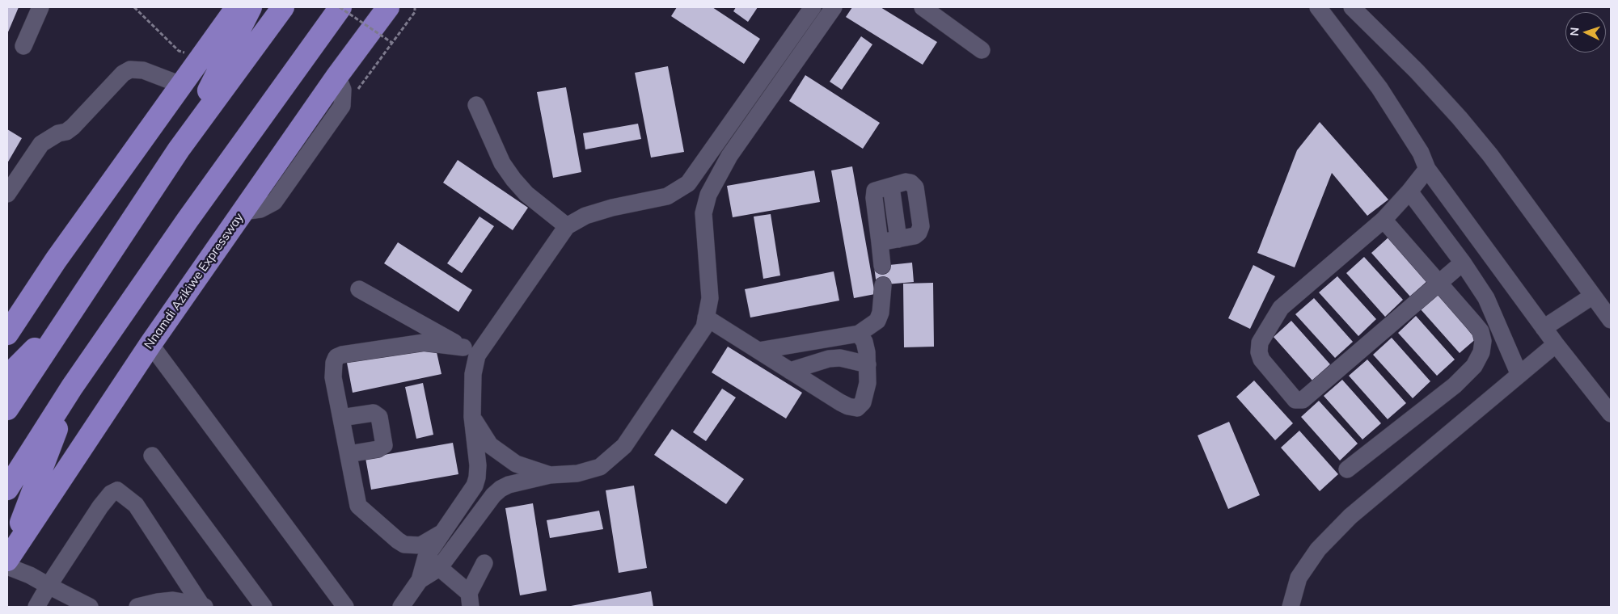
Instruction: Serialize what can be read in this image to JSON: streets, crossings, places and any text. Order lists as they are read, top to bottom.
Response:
{
  "streets": {
    "highway": ["Nnamdi Azikiwe Expressway"]
  },
  "north": "left"
}
